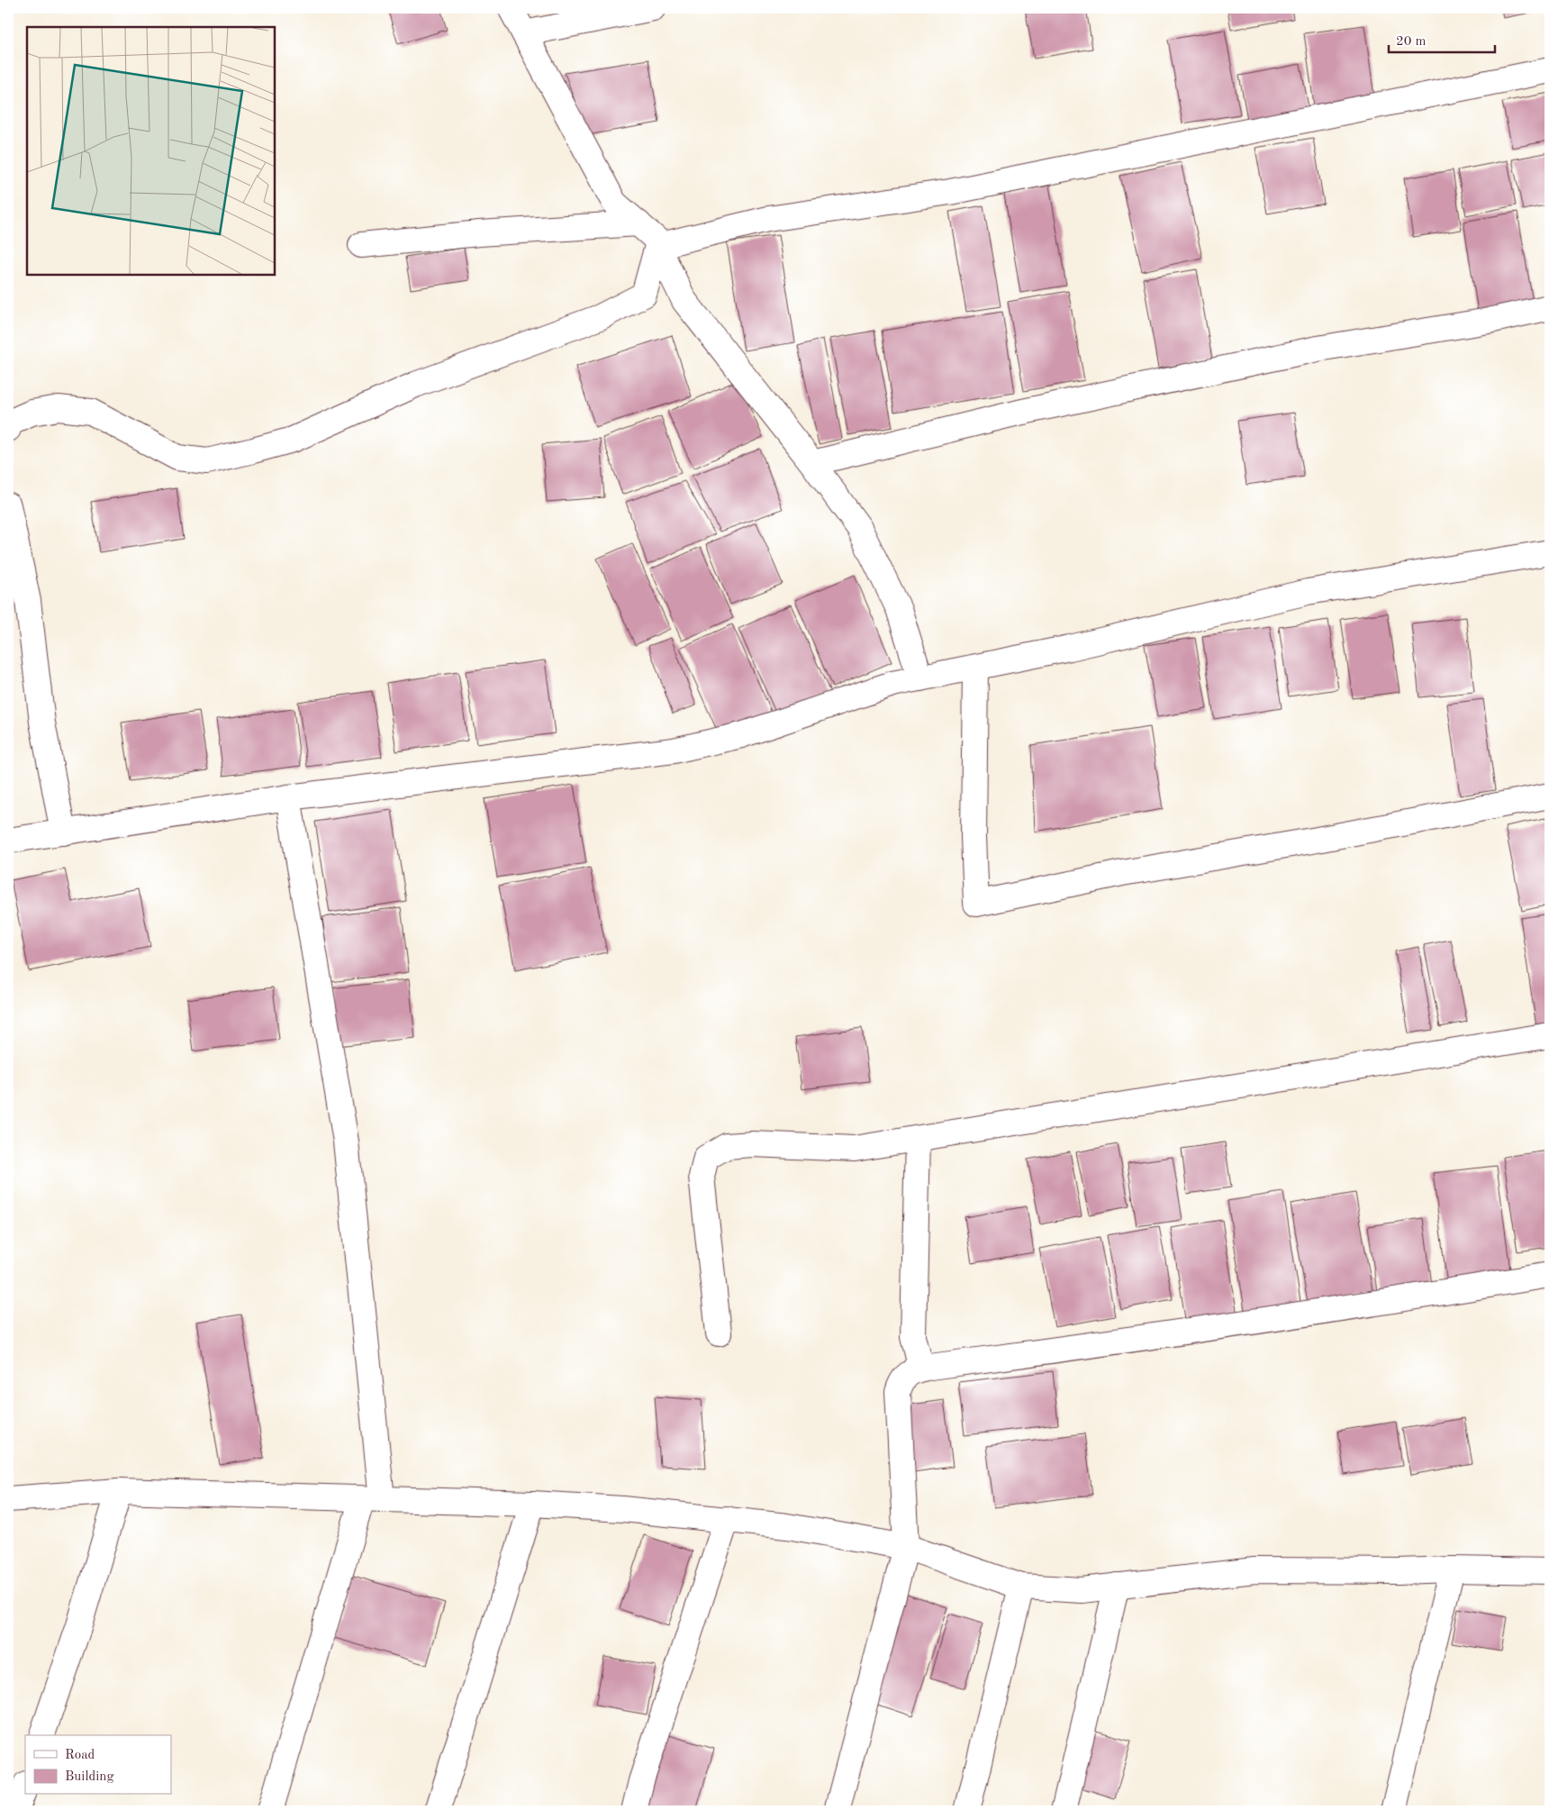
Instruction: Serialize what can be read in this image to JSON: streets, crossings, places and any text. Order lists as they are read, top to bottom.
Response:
{
  "legend": ["Road", "Building"],
  "scale_bar": "20 m"
}
